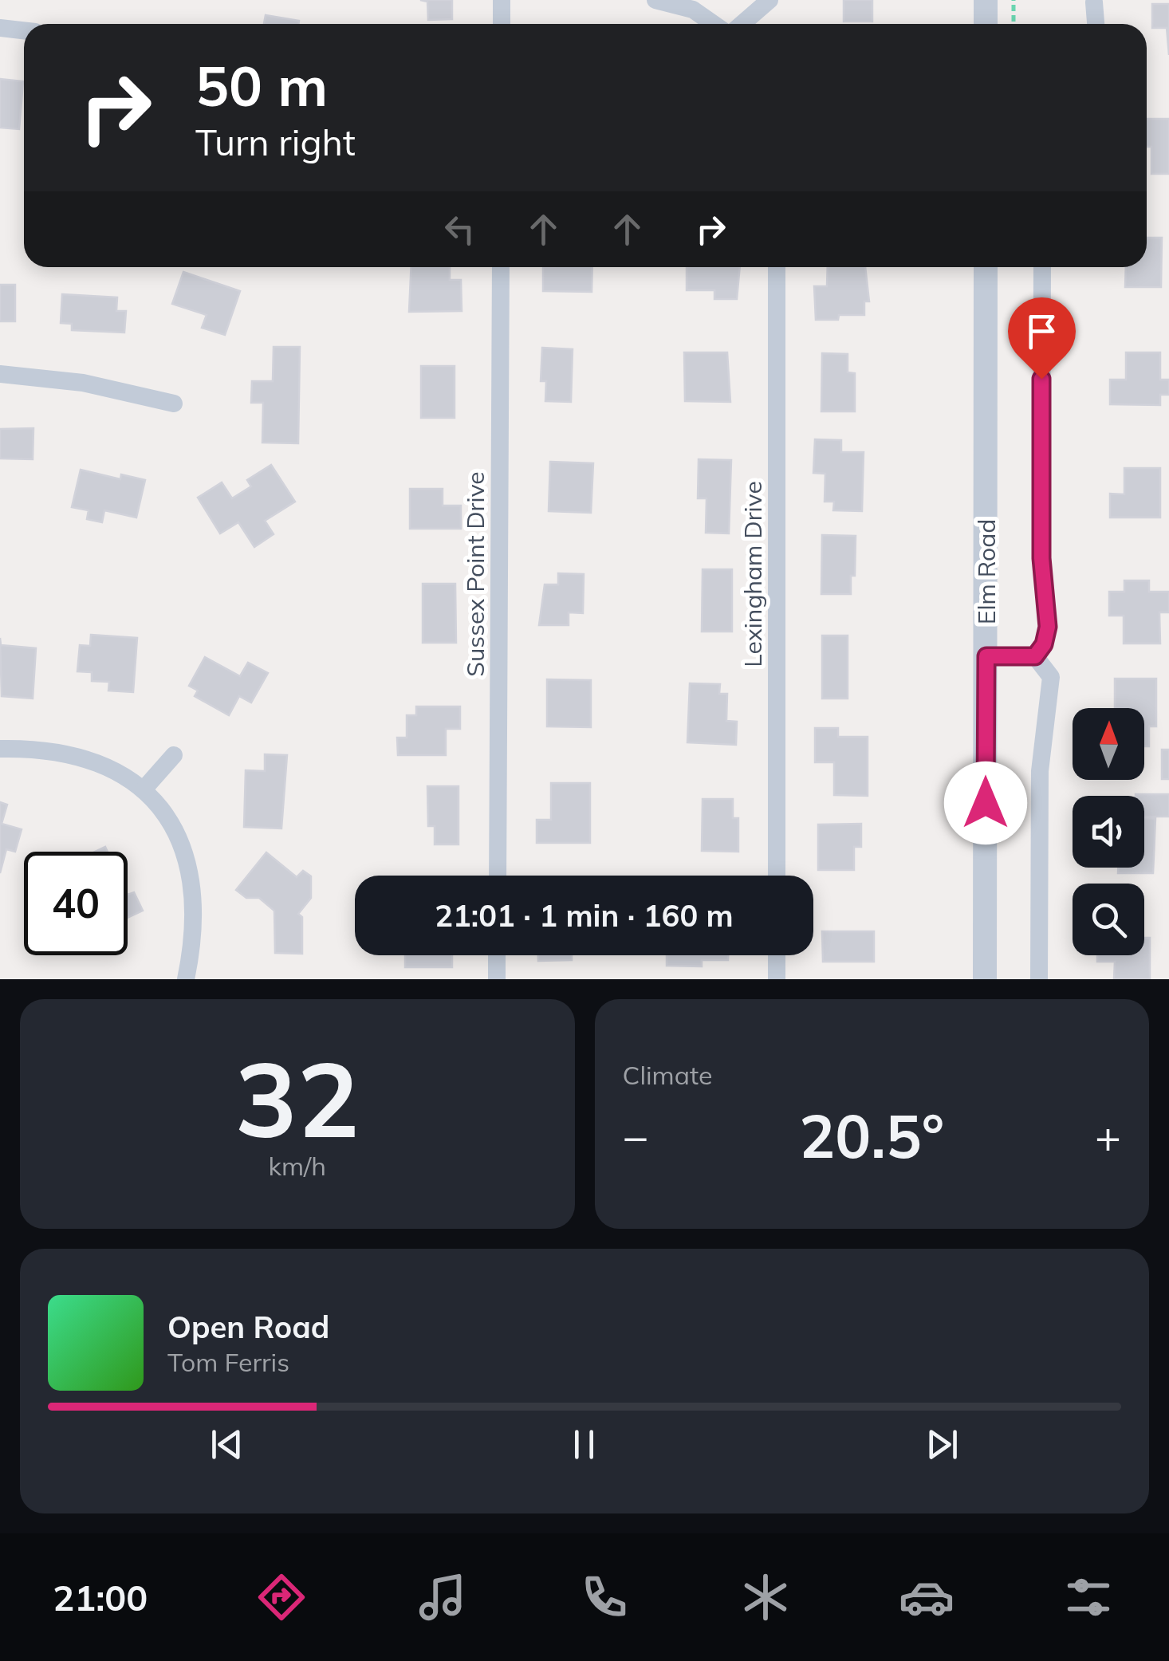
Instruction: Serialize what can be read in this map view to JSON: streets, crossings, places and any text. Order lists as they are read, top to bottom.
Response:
{
  "streets": {
    "street": ["Elm Road", "Sussex Point Drive", "Lexingham Drive"]
  },
  "north": "top",
  "page": {
    "turn": ["50 m", "Turn right"],
    "limit": "40",
    "trip": "21:01 · 1 min · 160 m",
    "tile": [
      ["32", "km/h"],
      "Climate"
    ],
    "heat": ["−", "20.5°", "+"],
    "song": ["Open Road", "Tom Ferris"],
    "tabs": "21:00"
  }
}
